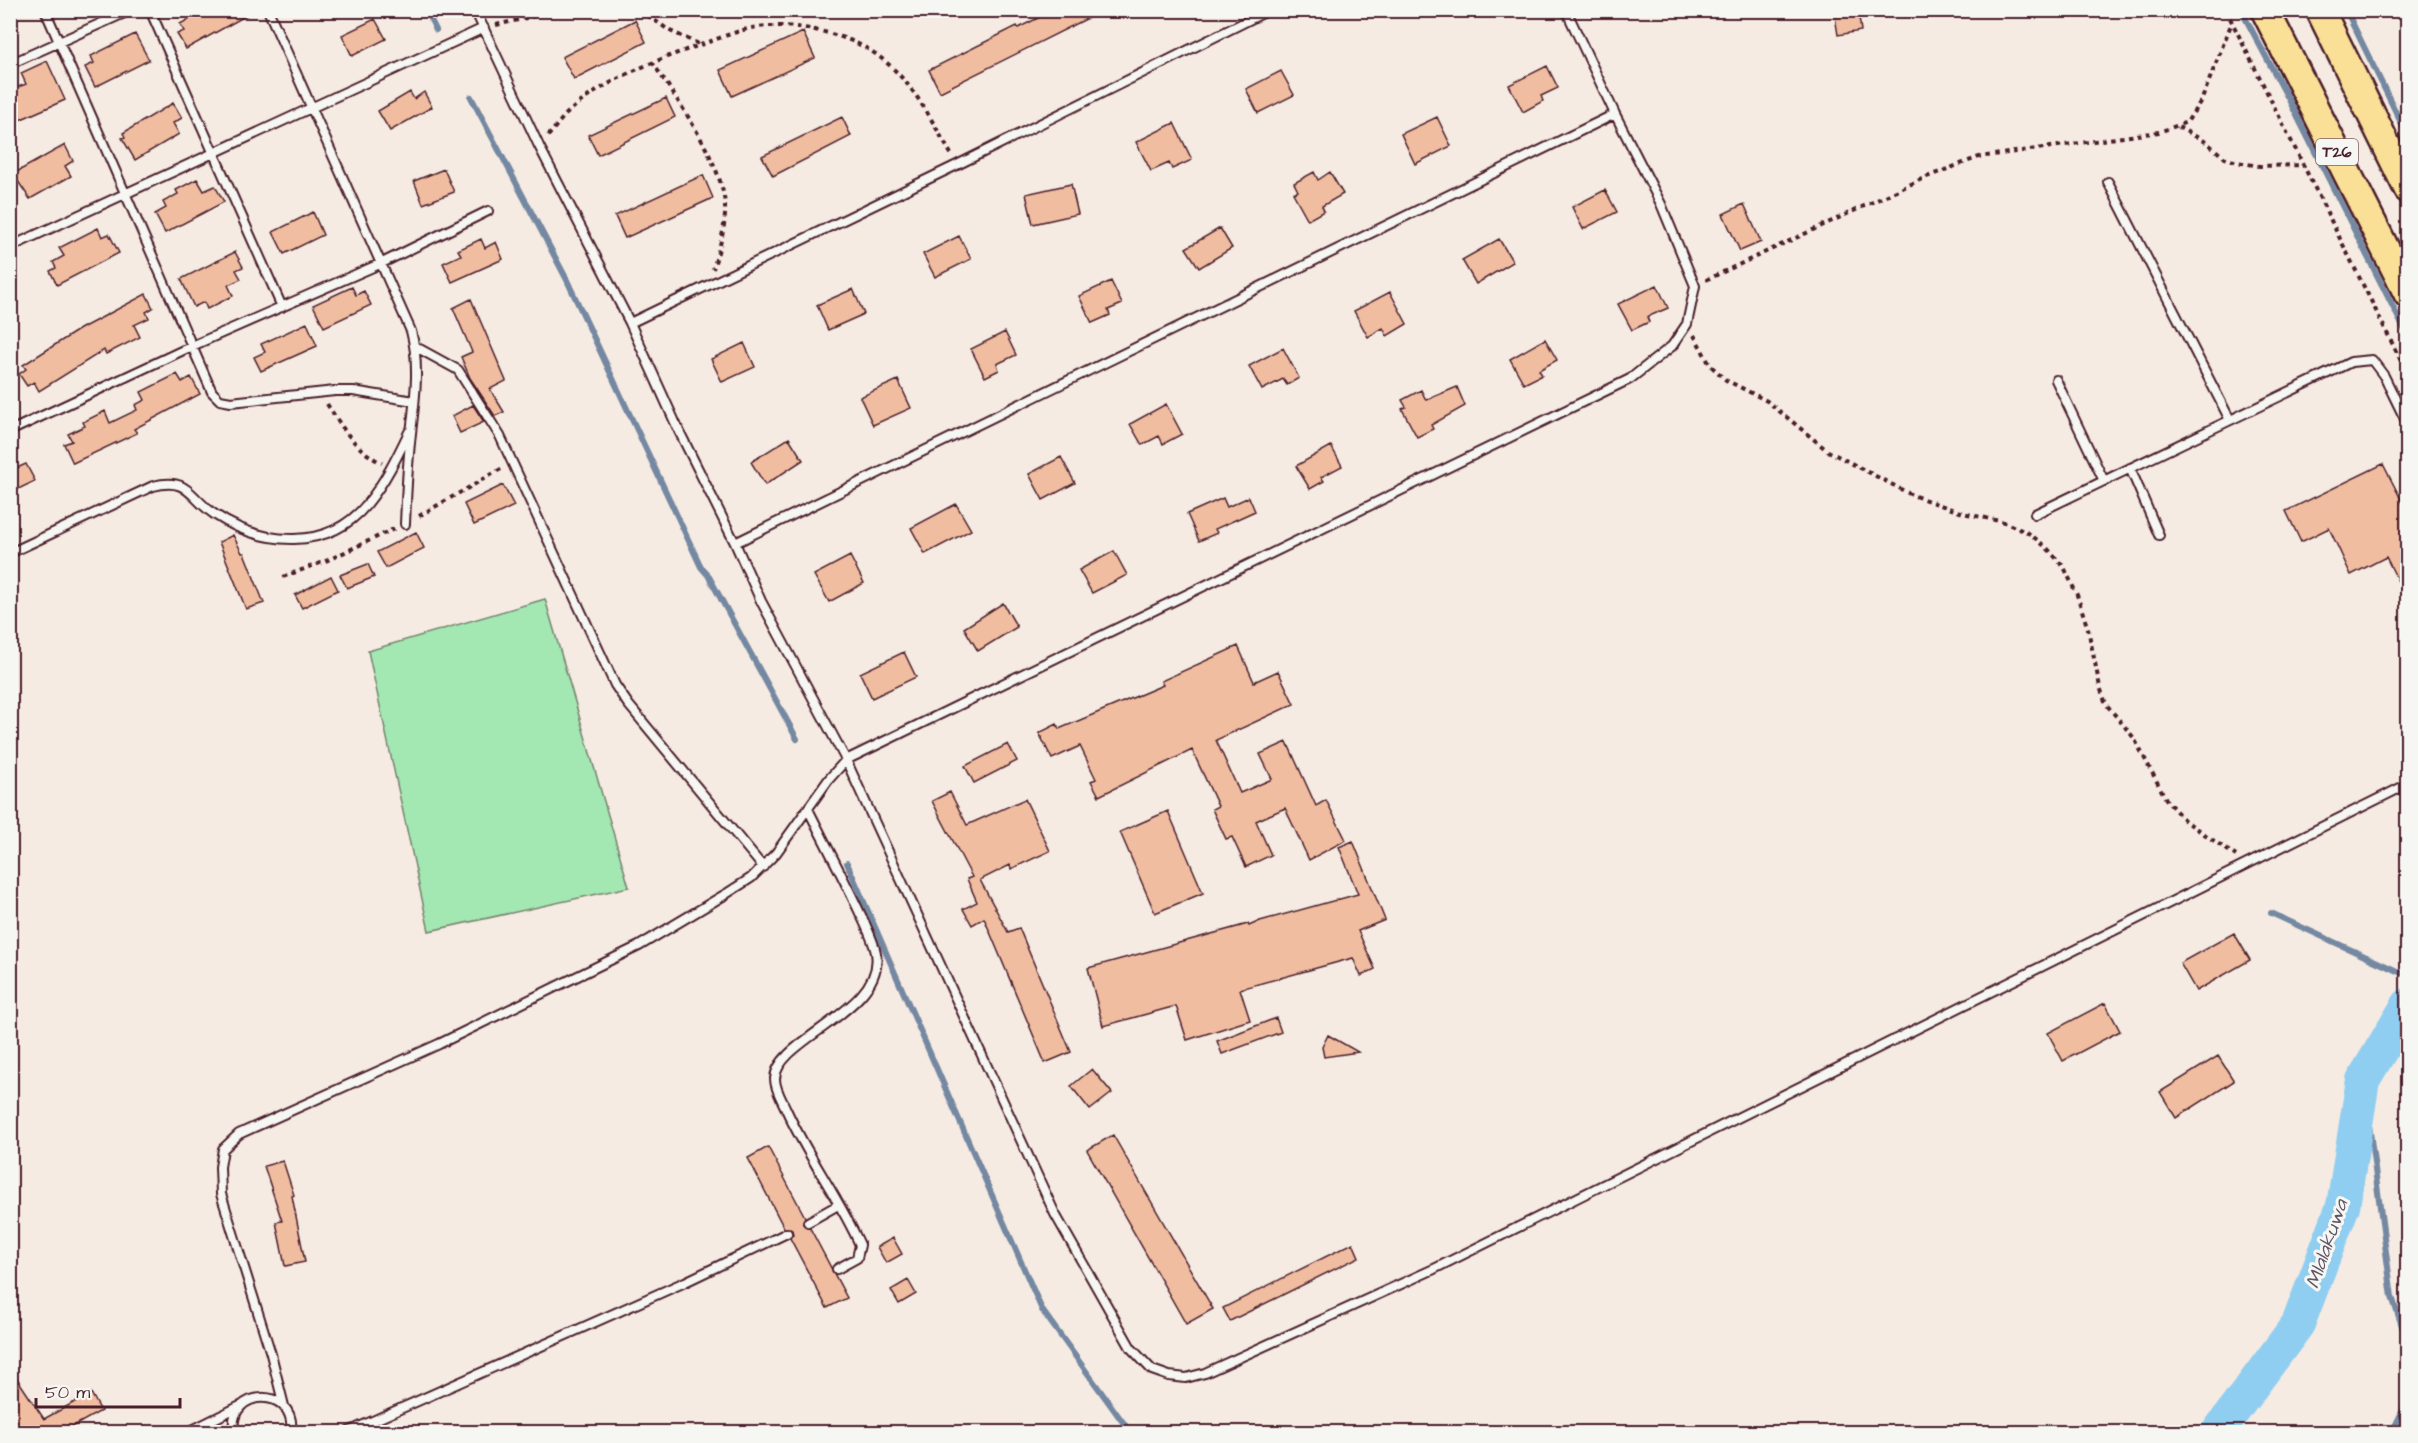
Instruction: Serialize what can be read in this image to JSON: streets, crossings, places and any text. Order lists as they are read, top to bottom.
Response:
{
  "streets": {
    "highway": ["T26"]
  },
  "water": ["Mlalakuwa"],
  "scale_bar": "50 m"
}
